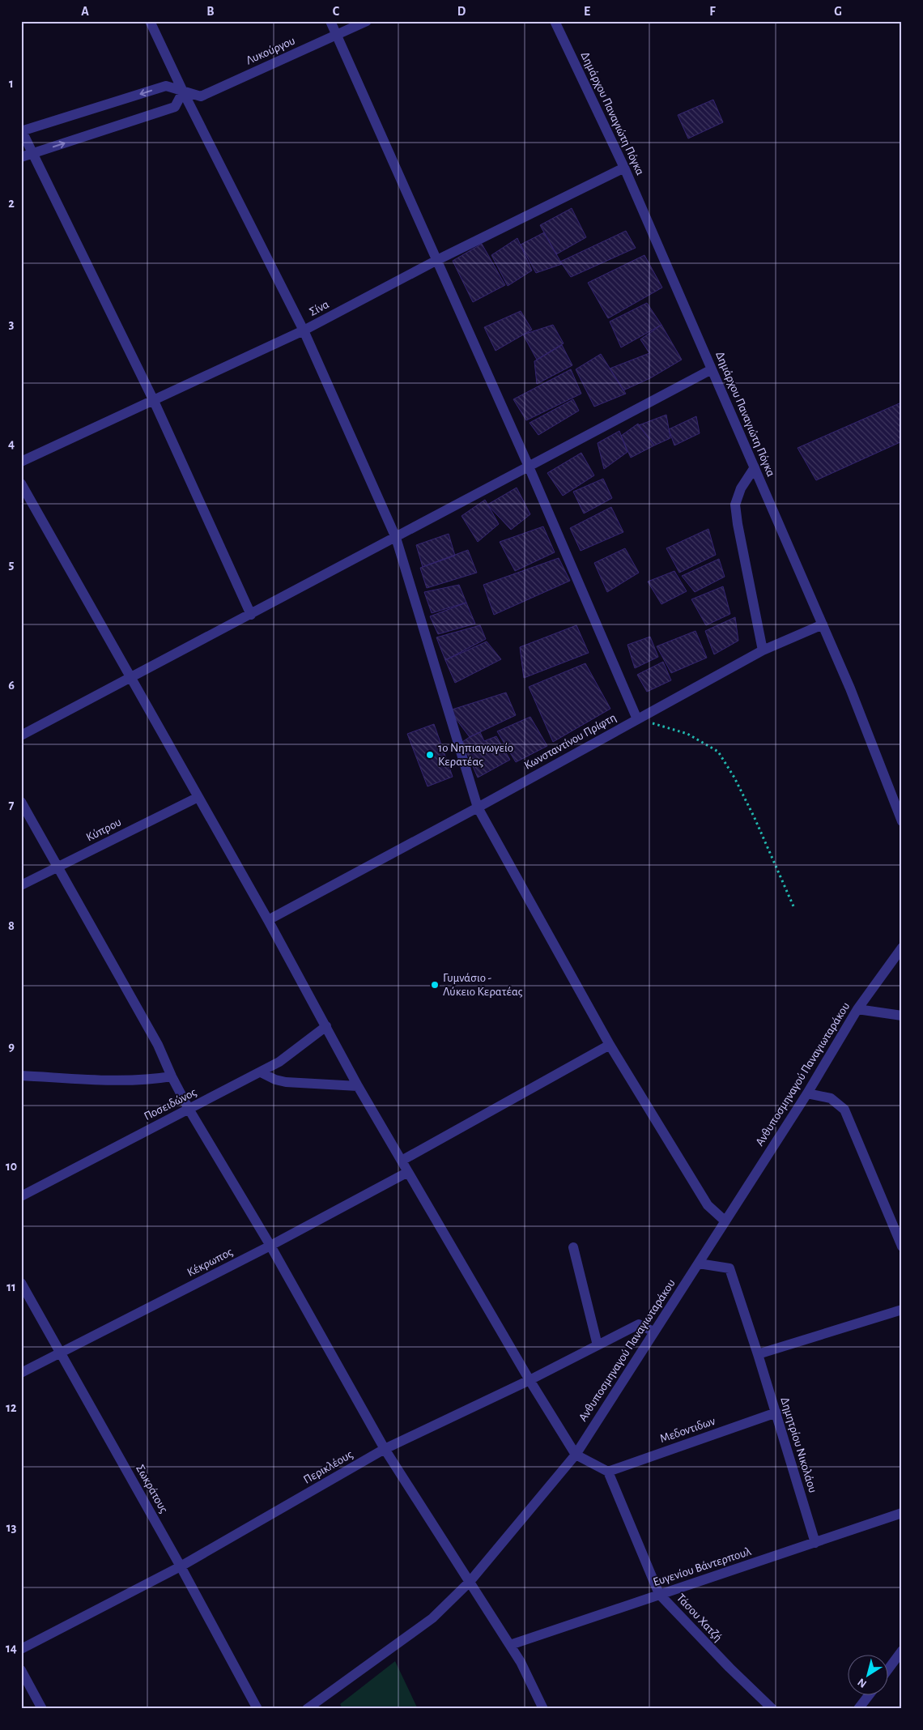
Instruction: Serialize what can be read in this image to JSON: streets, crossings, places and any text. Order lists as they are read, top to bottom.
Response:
{
  "streets": {
    "street": [
      "Λυκούργου",
      "Δημάρχου Παναγιώτη Πόγκα",
      "Σίνα",
      "Κωνσταντίνου Πρίφτη",
      "Κύπρου",
      "Ανθυποσμηναγού Παναγιωταράκου",
      "Ποσειδώνος",
      "Κέκρωπος",
      "Μεδοντιδων",
      "Δημητρίου Νικολάου",
      "Περικλέους",
      "Σωκράτους",
      "Ευγενίου Βάντερπουλ",
      "Τάσου Χατζή"
    ]
  },
  "crossings": [
    ["Δημάρχου Παναγιώτη Πόγκα", "Σίνα"],
    ["Δημάρχου Παναγιώτη Πόγκα", "Κωνσταντίνου Πρίφτη"],
    ["Ανθυποσμηναγού Παναγιωταράκου", "Δημητρίου Νικολάου"],
    ["Ανθυποσμηναγού Παναγιωταράκου", "Περικλέους"],
    ["Κέκρωπος", "Σωκράτους"],
    ["Μεδοντιδων", "Δημητρίου Νικολάου"],
    ["Μεδοντιδων", "Τάσου Χατζή"],
    ["Δημητρίου Νικολάου", "Ευγενίου Βάντερπουλ"],
    ["Περικλέους", "Σωκράτους"],
    ["Ευγενίου Βάντερπουλ", "Τάσου Χατζή"]
  ],
  "places": ["1ο Νηπιαγωγείο Κερατέας", "Γυμνάσιο - Λύκειο Κερατέας"],
  "north": "bottom left",
  "grid": {
    "columns": [
      "A",
      "B",
      "C",
      "D",
      "E",
      "F",
      "G"
    ],
    "rows": [
      "1",
      "2",
      "3",
      "4",
      "5",
      "6",
      "7",
      "8",
      "9",
      "10",
      "11",
      "12",
      "13",
      "14"
    ]
  }
}
